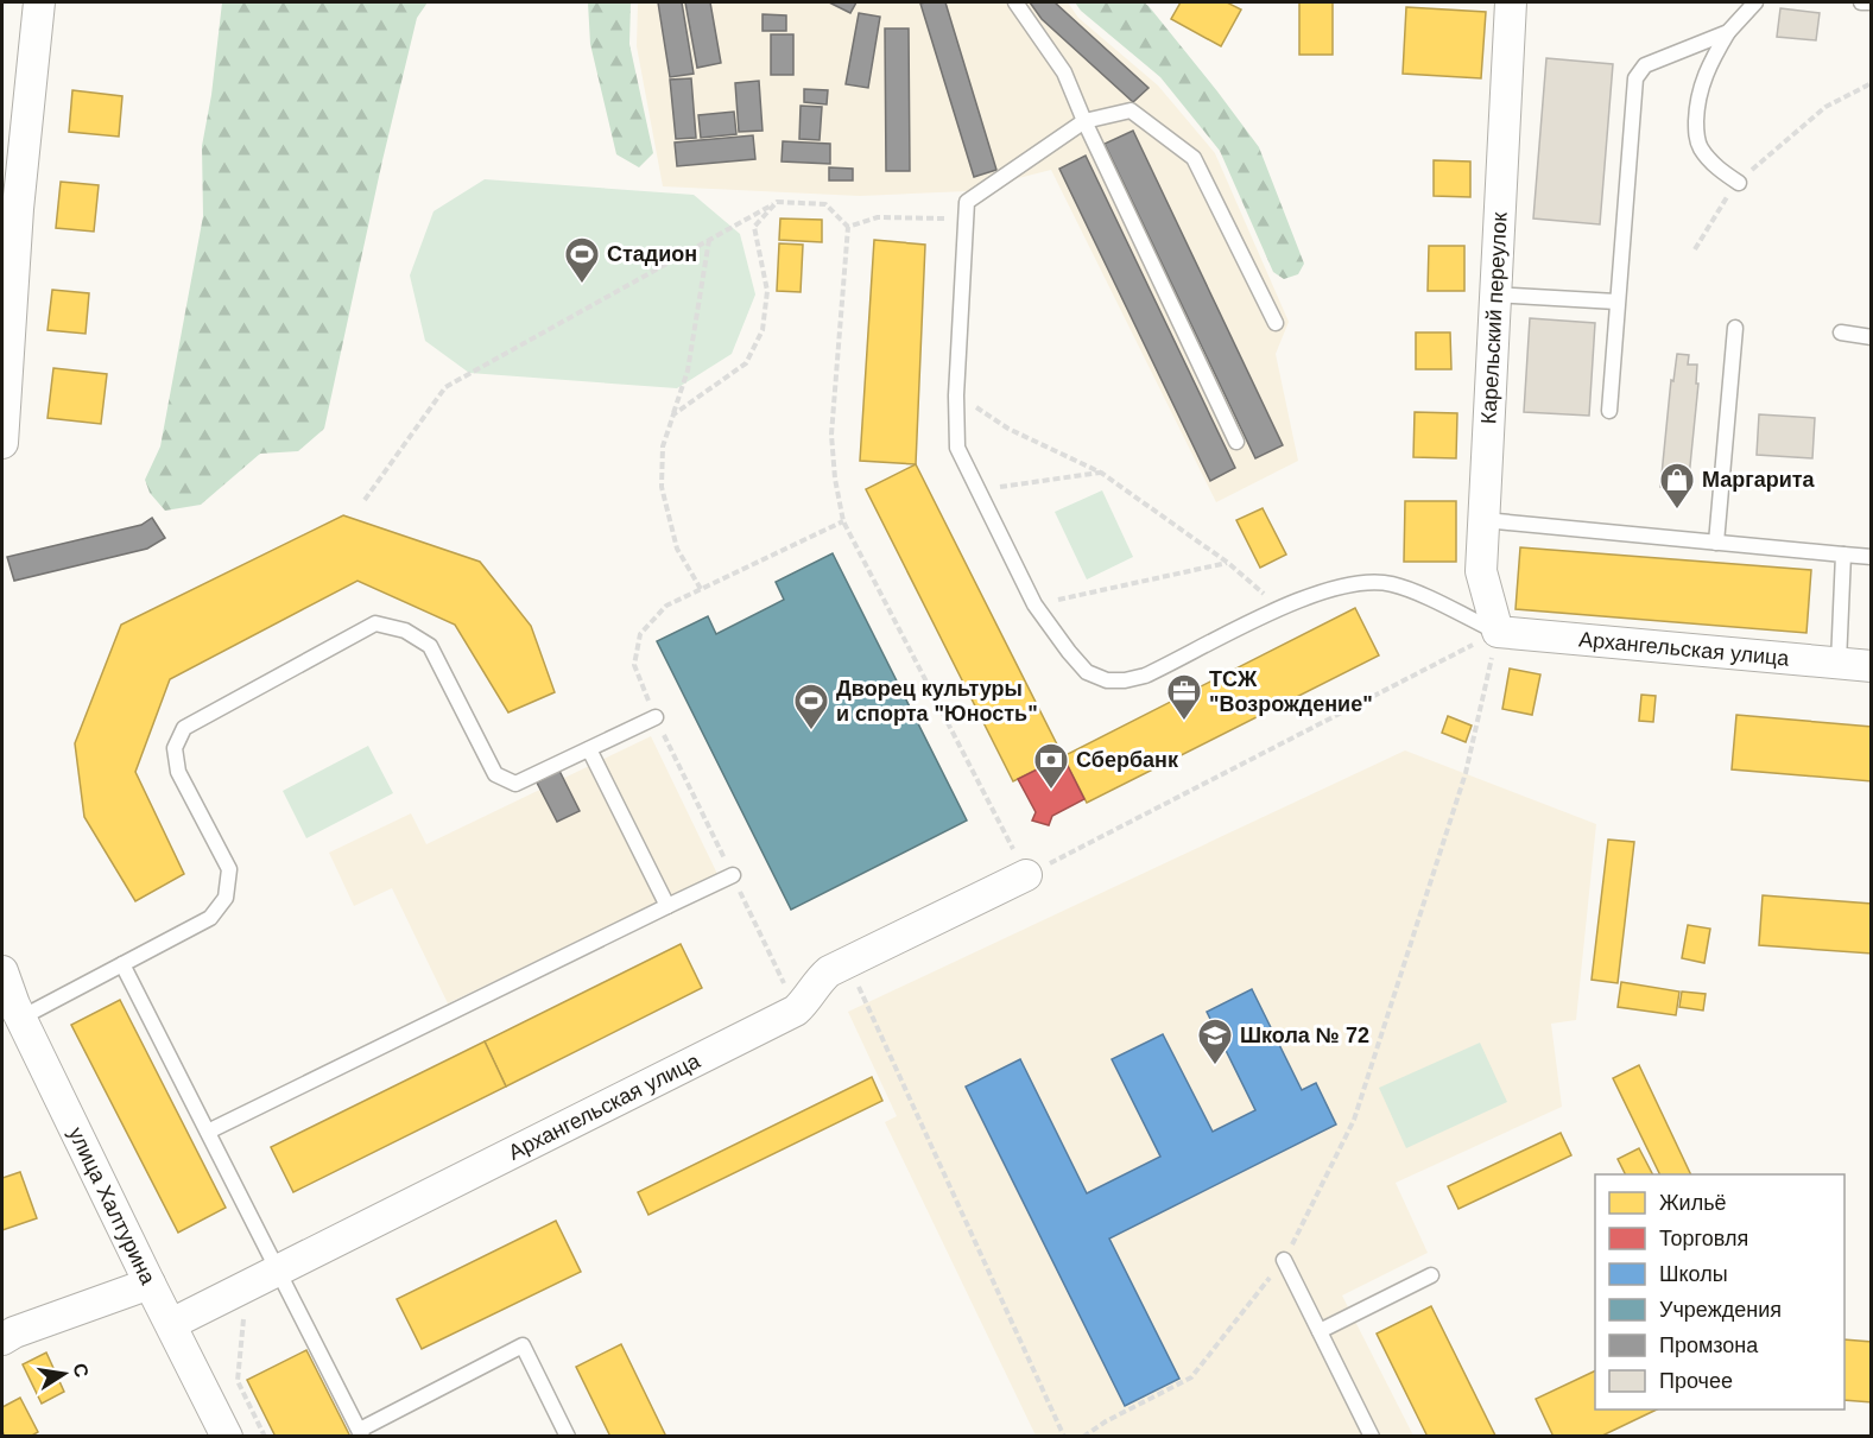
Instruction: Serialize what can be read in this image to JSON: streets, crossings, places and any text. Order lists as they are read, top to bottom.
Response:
{
  "streets": {
    "street": ["Карельский переулок", "Архангельская улица", "улица Халтурина"]
  },
  "crossings": [
    ["Карельский переулок", "Архангельская улица"],
    ["Архангельская улица", "улица Халтурина"]
  ],
  "places": {
    "sports": ["Стадион", "Дворец культуры и спорта \"Юность\""],
    "shop": ["Маргарита"],
    "office": ["ТСЖ \"Возрождение\""],
    "bank": ["Сбербанк"],
    "school or university": ["Школа № 72"]
  },
  "legend": [
    "Жильё",
    "Торговля",
    "Школы",
    "Учреждения",
    "Промзона",
    "Прочее"
  ],
  "north": "right"
}
